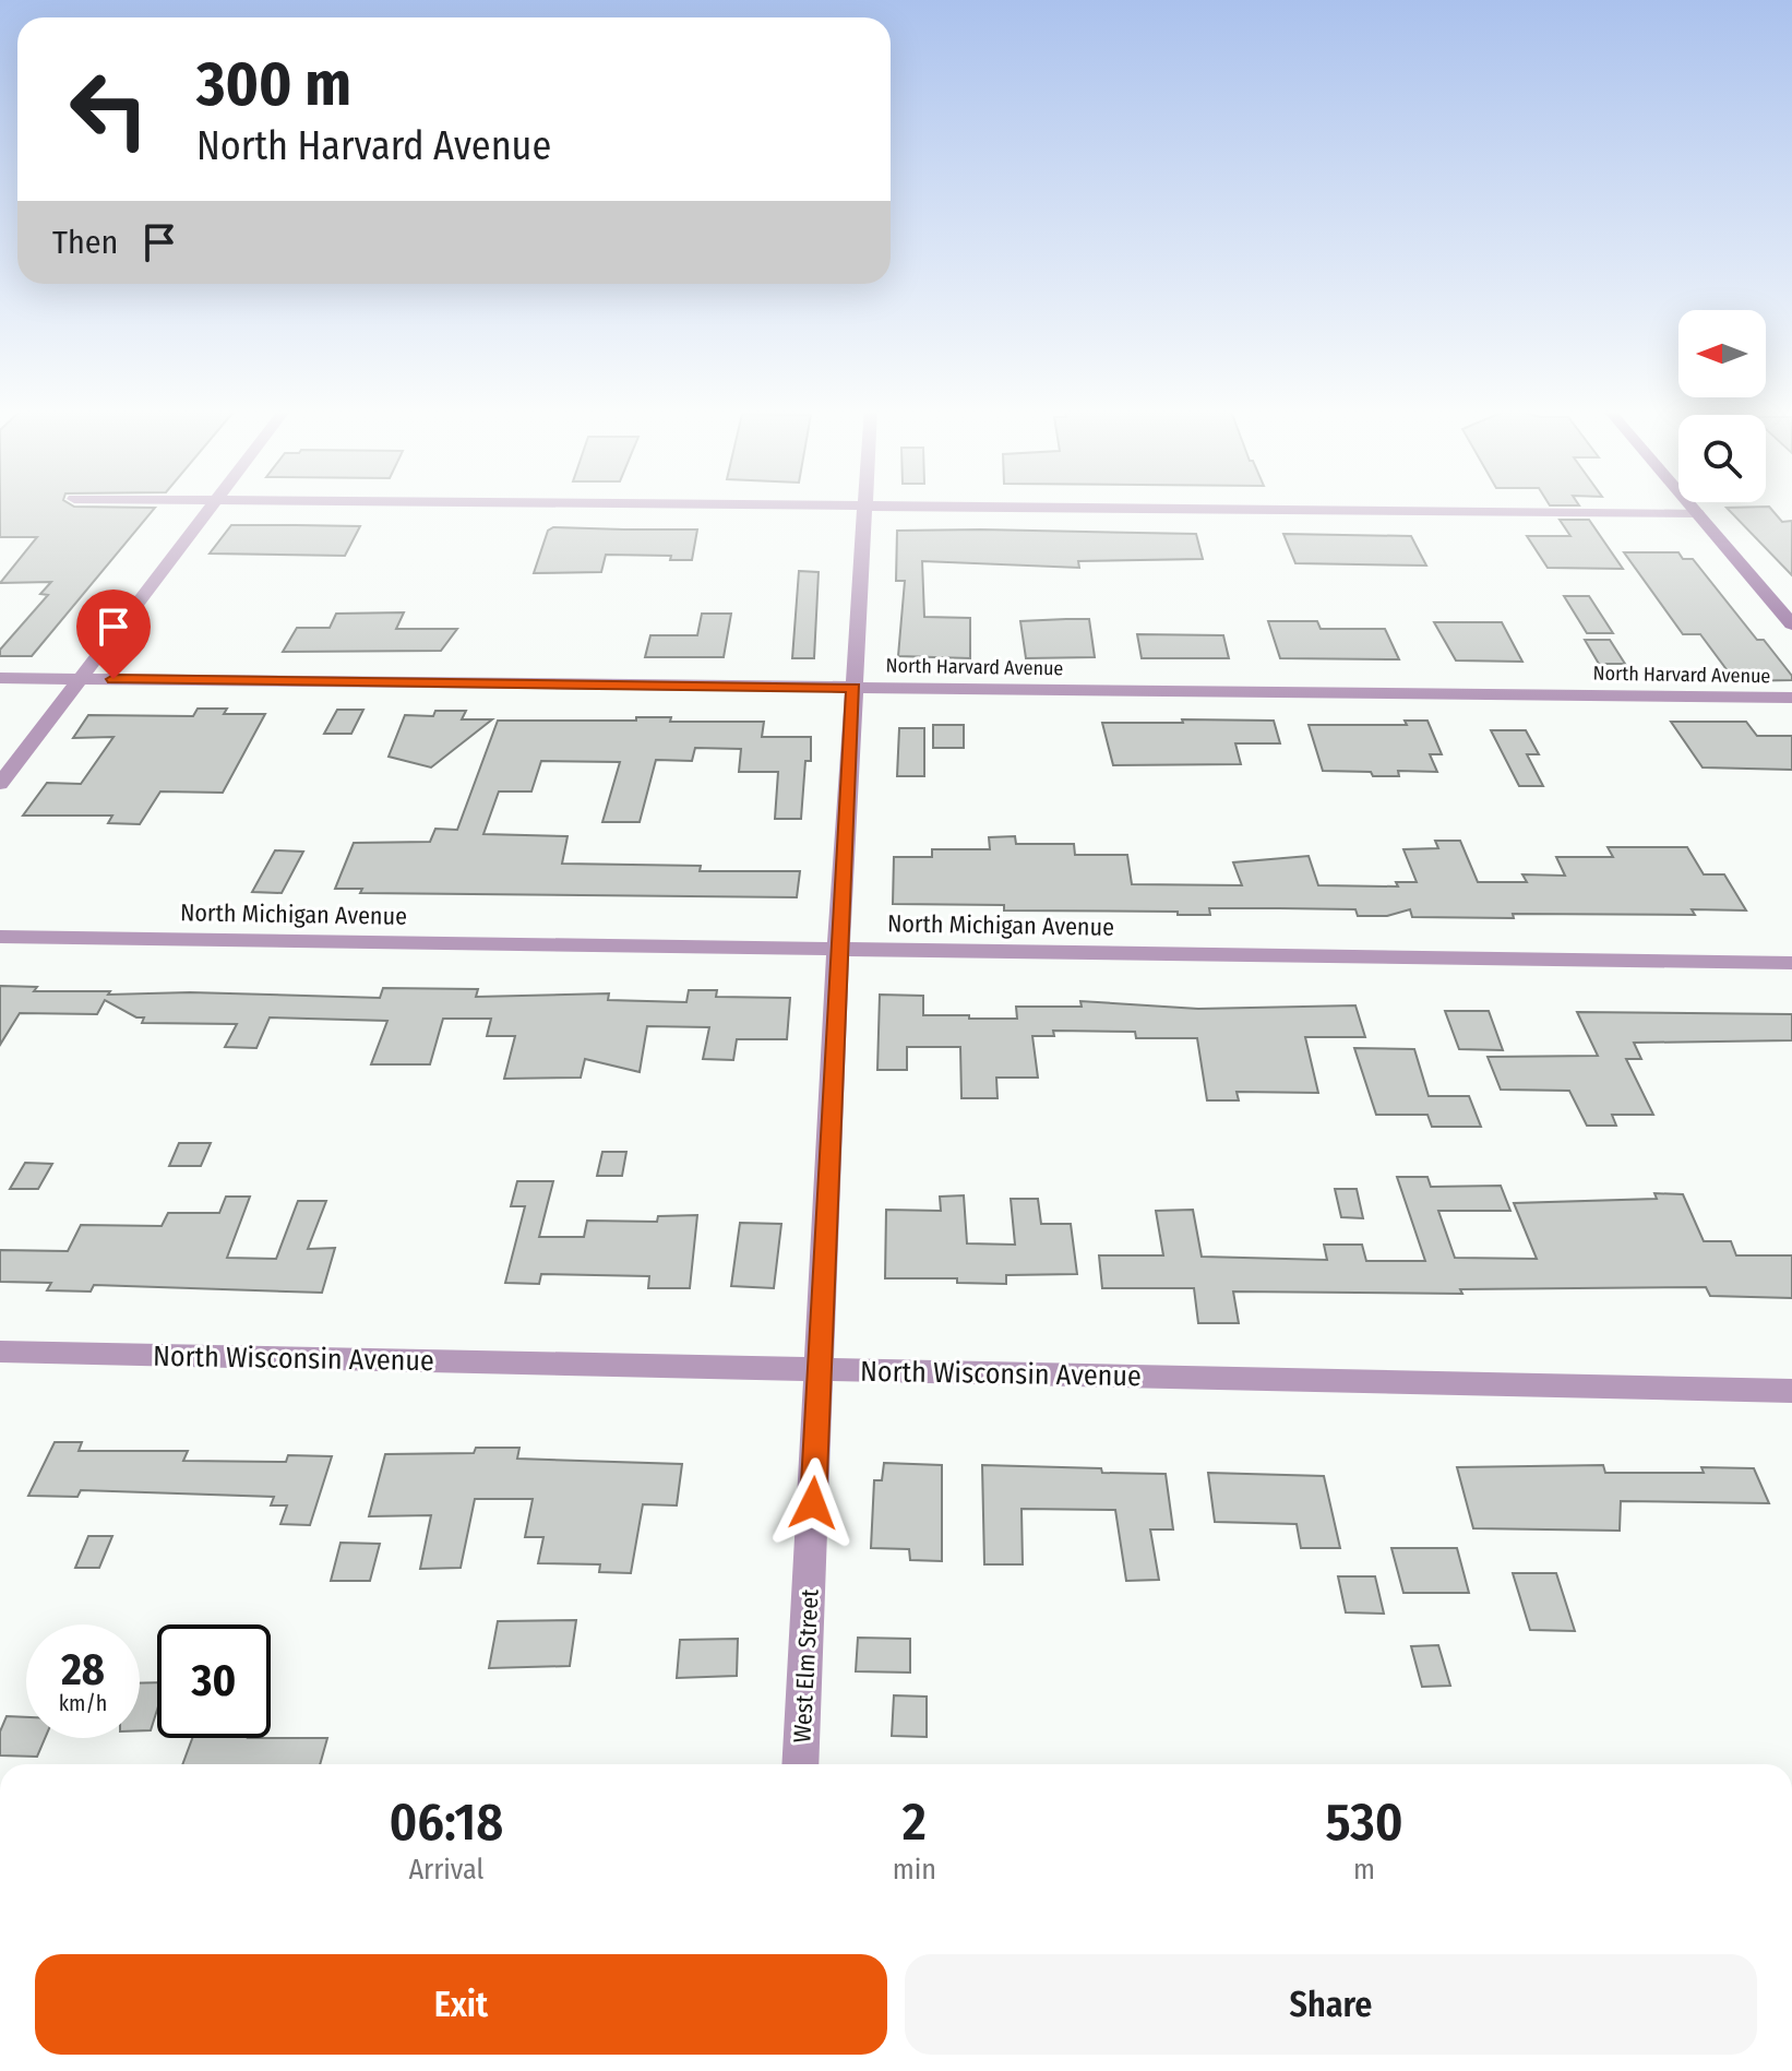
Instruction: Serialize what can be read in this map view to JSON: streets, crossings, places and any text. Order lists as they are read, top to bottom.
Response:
{
  "streets": {
    "street": [
      "North Harvard Avenue",
      "North Michigan Avenue",
      "North Wisconsin Avenue",
      "West Elm Street"
    ]
  },
  "crossings": [
    ["North Harvard Avenue", "West Elm Street"],
    ["North Michigan Avenue", "West Elm Street"],
    ["North Wisconsin Avenue", "West Elm Street"]
  ],
  "north": "left",
  "page": {
    "turn": ["300 m", "North Harvard Avenue"],
    "then": "Then",
    "speed": "28 km/h",
    "limit": "30",
    "eta": [
      "06:18",
      "Arrival",
      "2",
      "min",
      "530",
      "m"
    ],
    "buttons": ["Exit", "Share"]
  }
}
